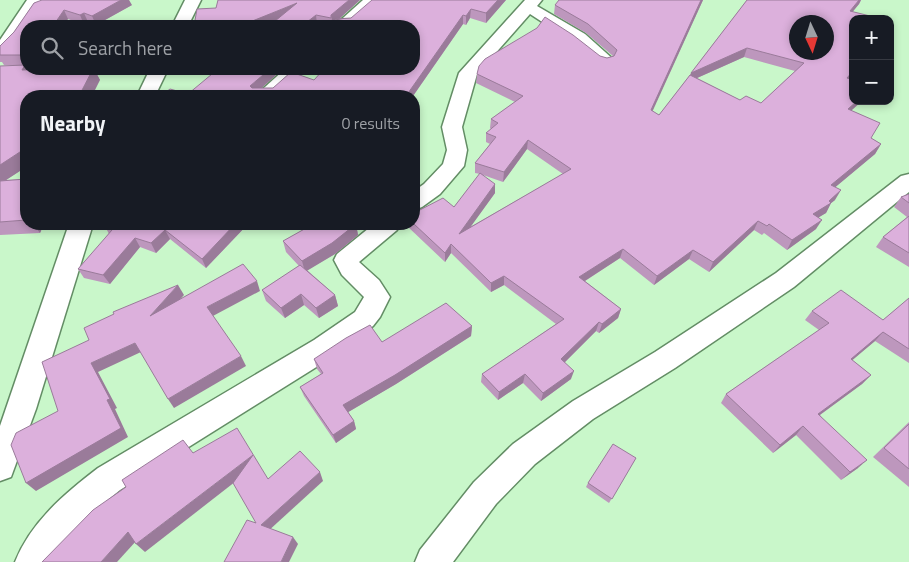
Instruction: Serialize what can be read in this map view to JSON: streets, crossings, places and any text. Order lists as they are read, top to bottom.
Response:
{
  "north": "bottom",
  "page": {
    "map_buttons": ["+", "−"],
    "search": "Search here",
    "heading": ["Nearby", "0 results"]
  }
}
